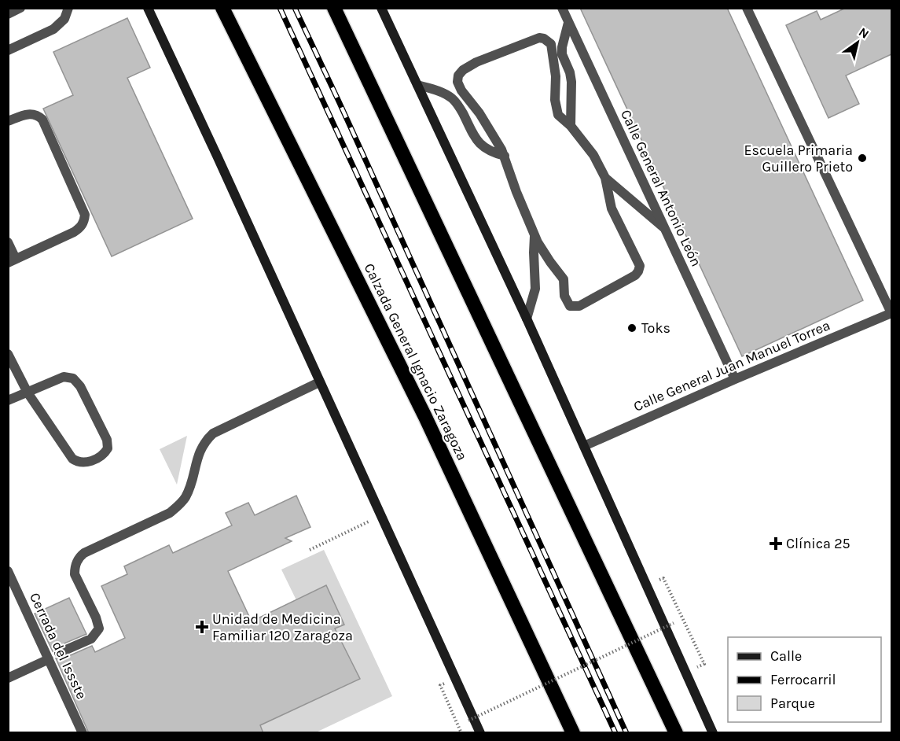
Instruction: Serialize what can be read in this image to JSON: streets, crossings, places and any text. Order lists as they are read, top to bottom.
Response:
{
  "streets": {
    "highway": ["Calzada General Ignacio Zaragoza"],
    "street": ["Calle General Antonio León", "Calle General Juan Manuel Torrea", "Cerrada del Issste"]
  },
  "crossings": [
    ["Calle General Antonio León", "Calle General Juan Manuel Torrea"]
  ],
  "places": {
    "other": ["Escuela Primaria Guillero Prieto", "Toks"],
    "health": ["Clínica 25", "Unidad de Medicina Familiar 120 Zaragoza"]
  },
  "legend": ["Calle", "Ferrocarril", "Parque"],
  "north": "top right"
}
